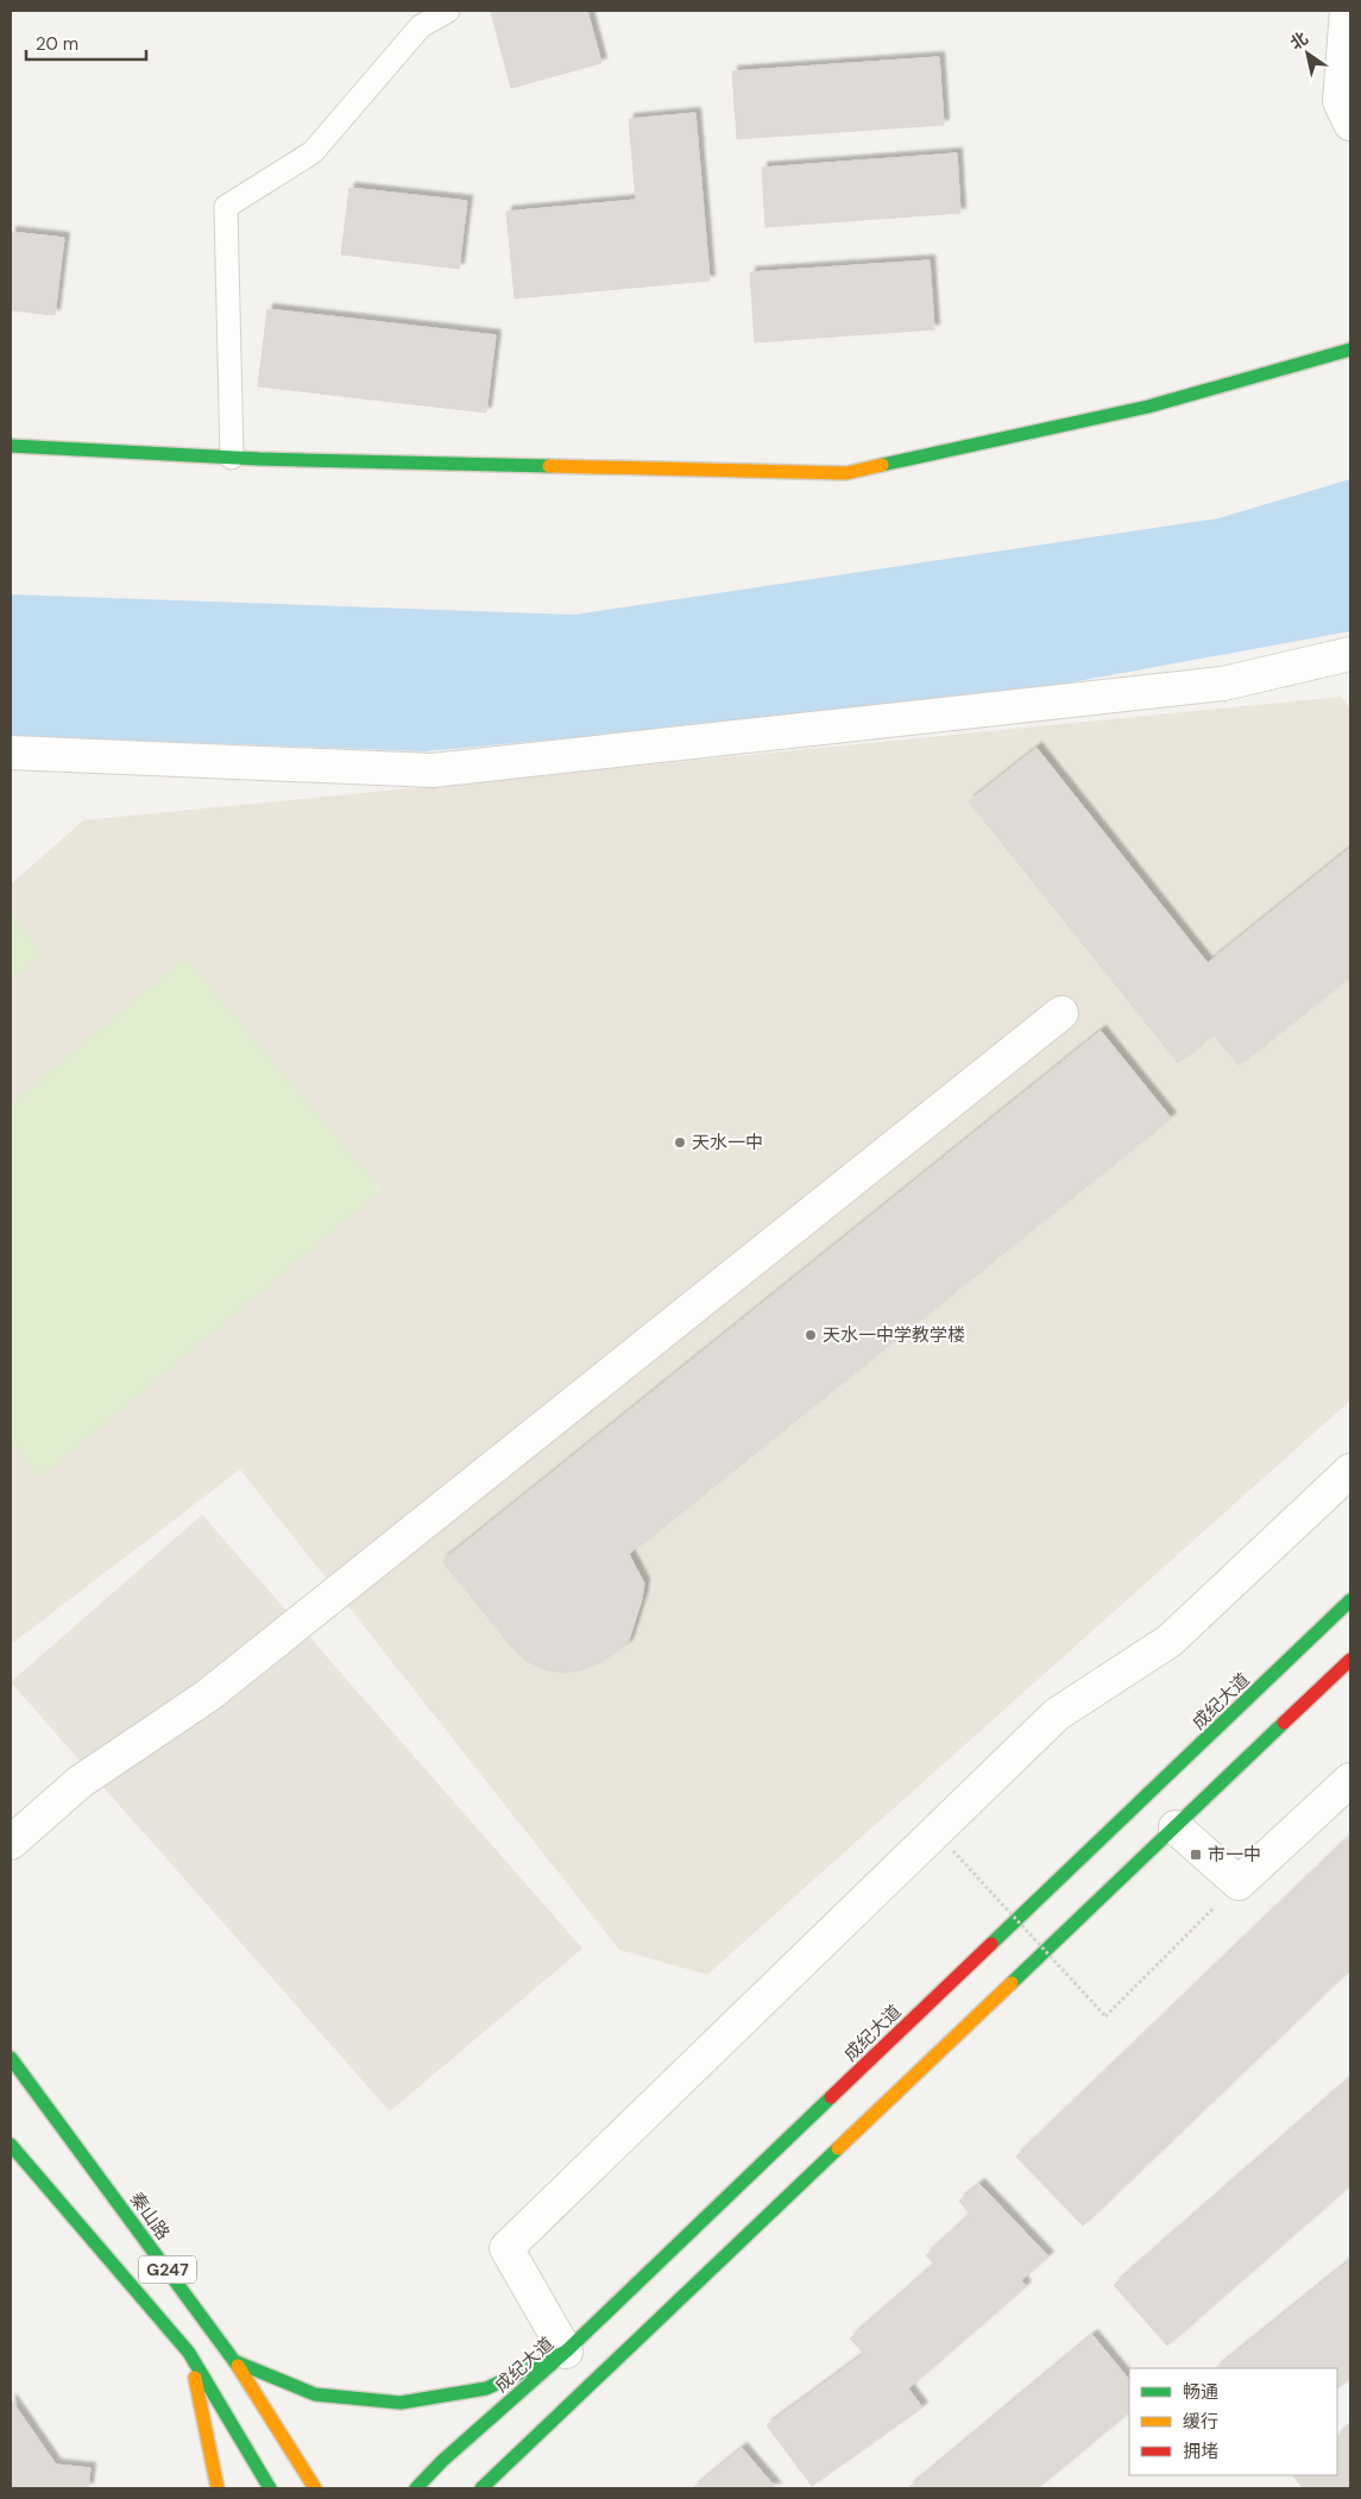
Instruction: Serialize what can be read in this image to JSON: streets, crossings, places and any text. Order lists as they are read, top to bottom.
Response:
{
  "streets": {
    "main road": ["成纪大道", "秦山路", "G247"]
  },
  "places": {
    "other": ["天水一中", "天水一中学教学楼"],
    "transit": ["市一中"]
  },
  "legend": ["畅通", "缓行", "拥堵"],
  "scale_bar": "20 m",
  "north": "top left"
}
